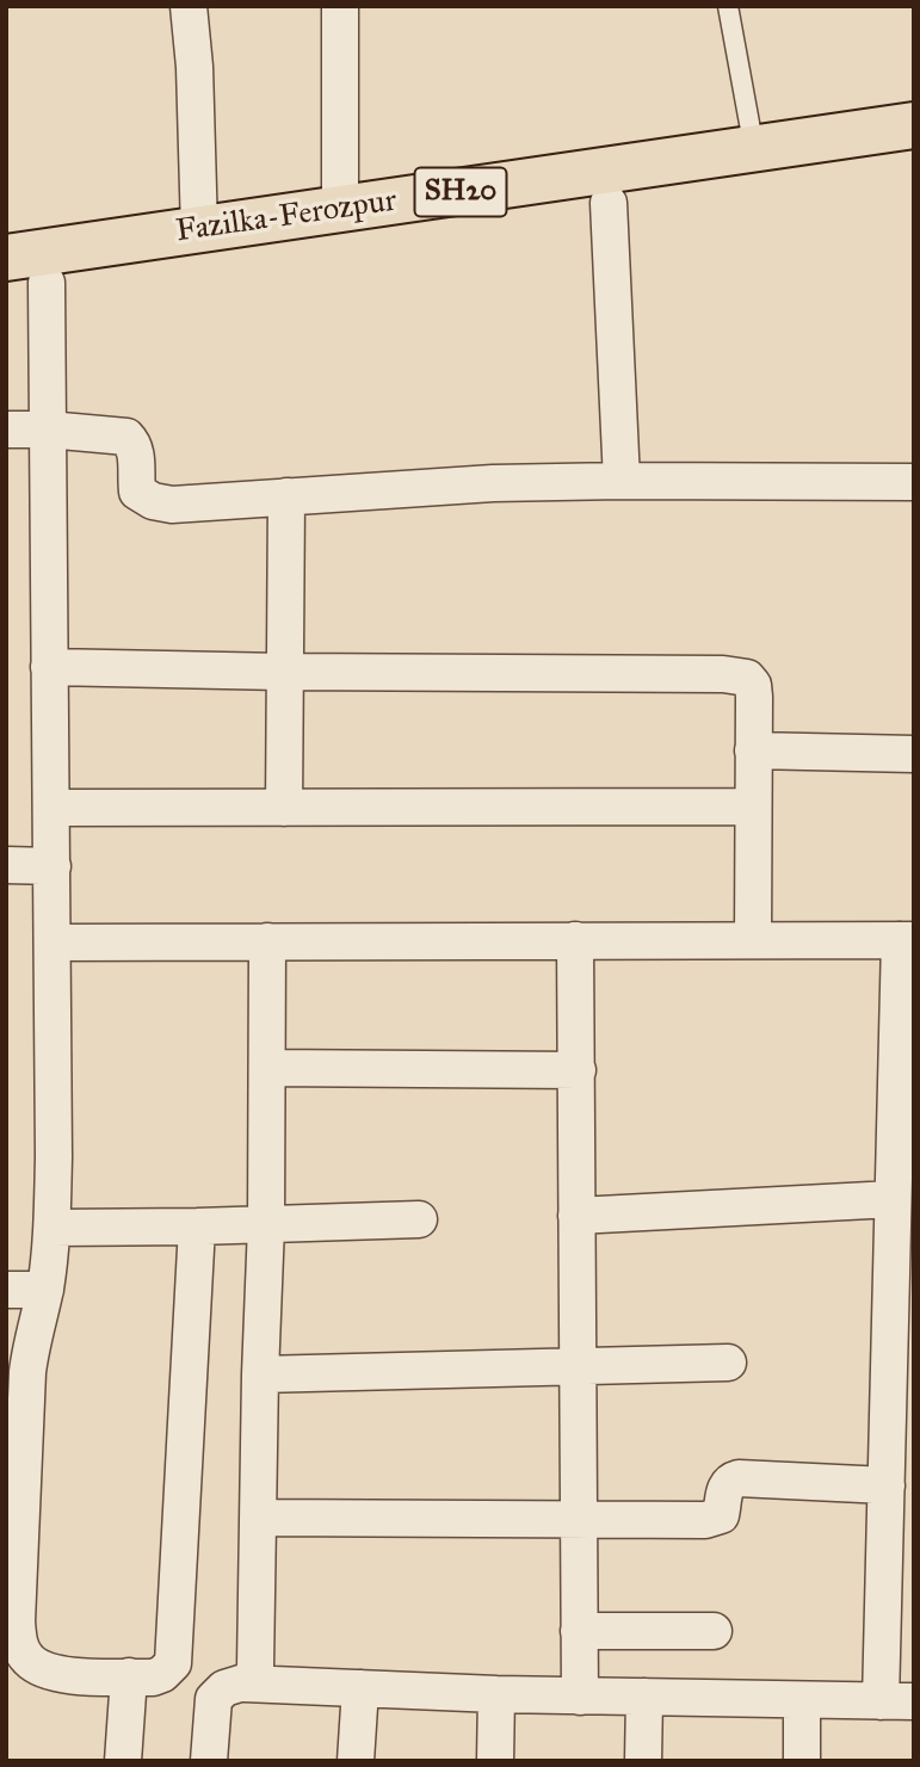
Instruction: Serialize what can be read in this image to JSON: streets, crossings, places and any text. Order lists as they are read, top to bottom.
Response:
{
  "streets": {
    "main road": ["SH20", "Fazilka-Ferozpur"]
  }
}
